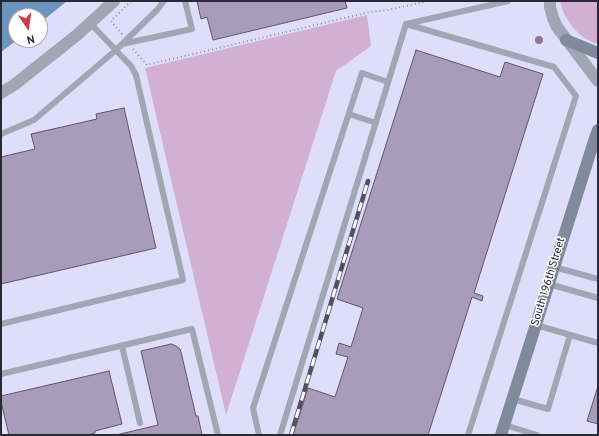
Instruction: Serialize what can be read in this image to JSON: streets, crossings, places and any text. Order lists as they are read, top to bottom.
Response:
{
  "streets": {
    "main road": ["South 196th Street"]
  },
  "north": "bottom"
}
